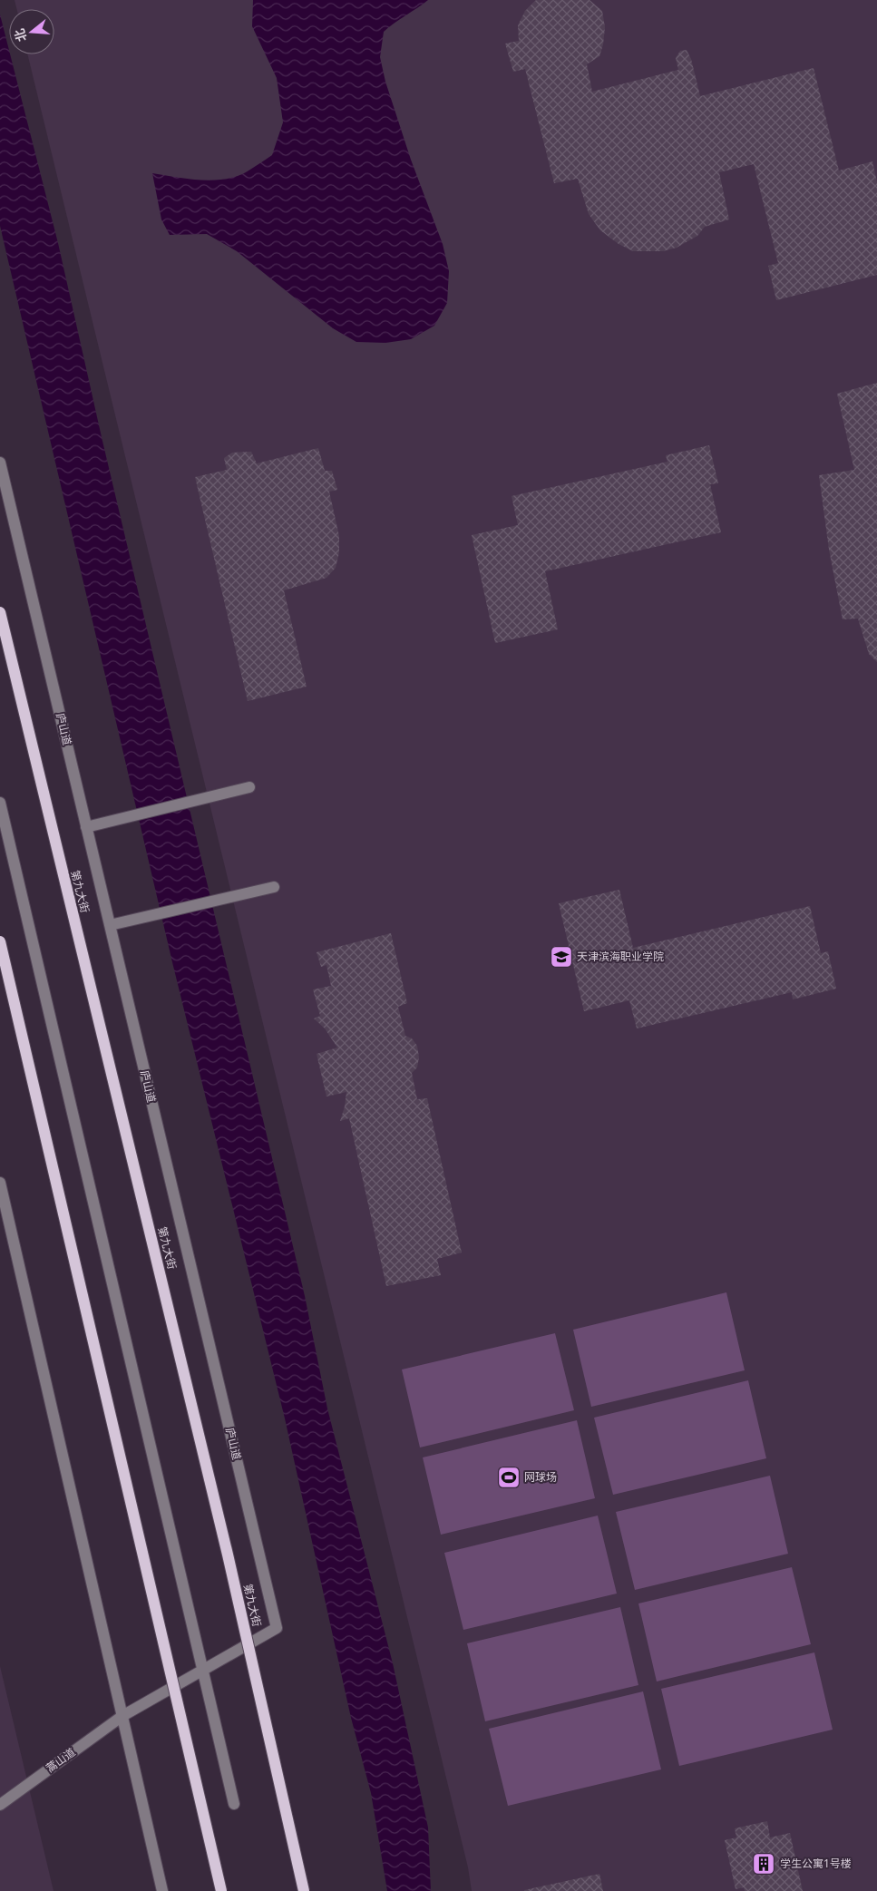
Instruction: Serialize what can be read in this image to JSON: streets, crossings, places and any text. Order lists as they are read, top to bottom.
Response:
{
  "streets": {
    "main road": ["第九大街"],
    "street": ["庐山道", "蒿山道"]
  },
  "crossings": [
    ["庐山道", "蒿山道"]
  ],
  "places": {
    "school or university": ["天津滨海职业学院"],
    "sports": ["网球场"],
    "building": ["学生公寓1号楼"]
  },
  "north": "left"
}
